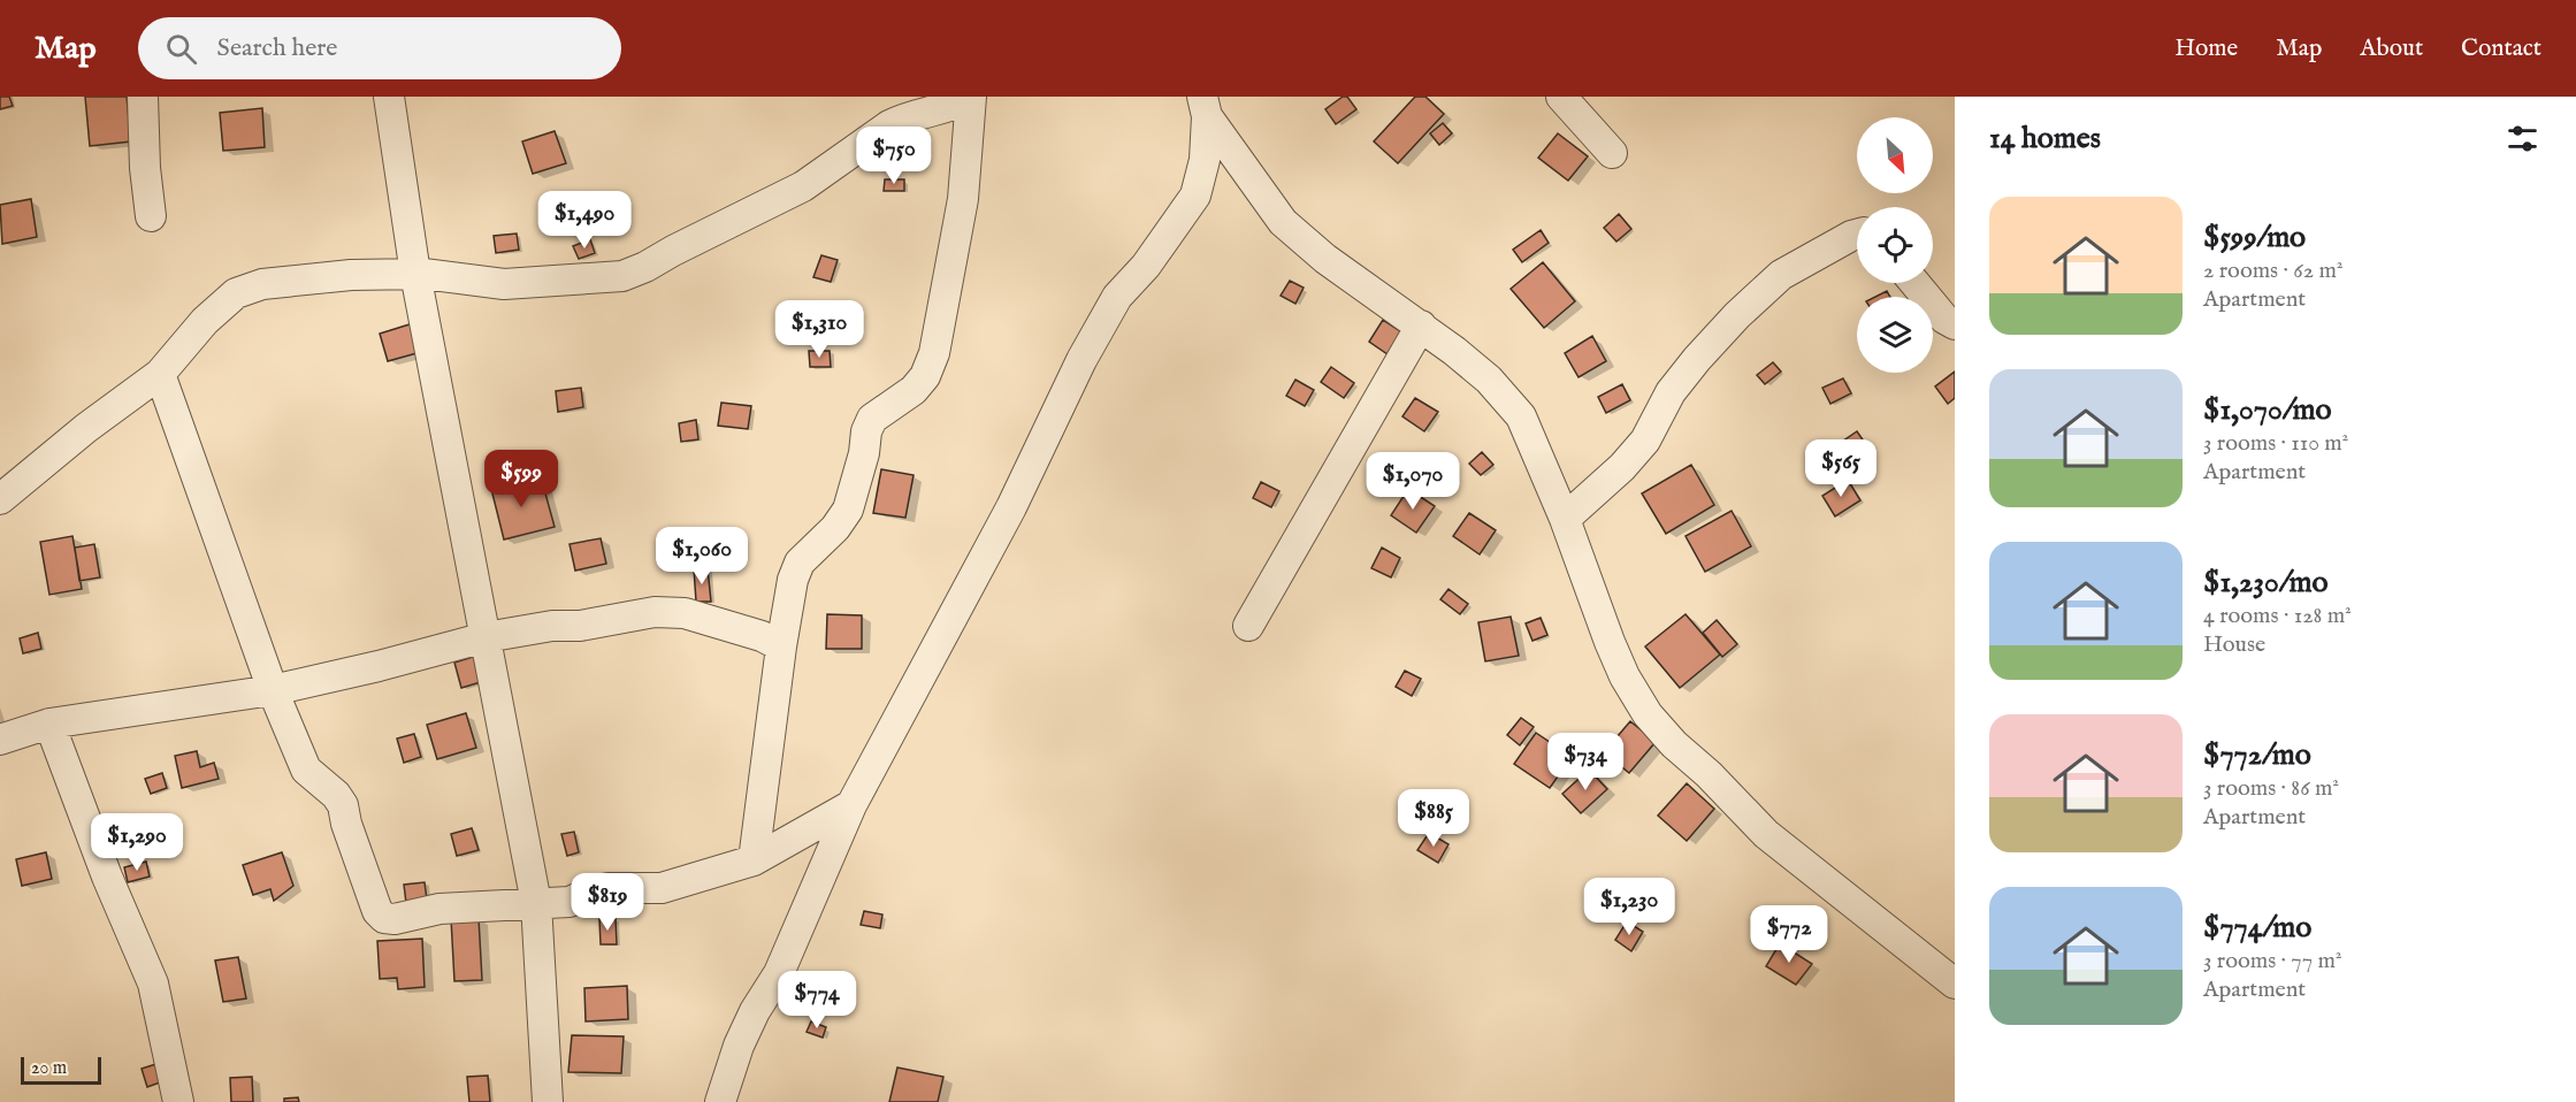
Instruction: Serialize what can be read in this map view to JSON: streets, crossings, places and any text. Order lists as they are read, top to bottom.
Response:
{
  "scale_bar": "20 m",
  "north": "bottom right",
  "page": {
    "header": "Map",
    "search": "Search here",
    "nav": [
      "Home",
      "Map",
      "About",
      "Contact"
    ],
    "heading": "14 homes",
    "price": [
      "$750",
      "$1,490",
      "$1,310",
      "$565",
      "$599",
      "$1,070",
      "$1,060",
      "$734",
      "$885",
      "$1,290",
      "$819",
      "$1,230",
      "$772",
      "$774"
    ],
    "list": [
      {
        "name": "$599/mo",
        "note": "2 rooms · 62 m² · Apartment"
      },
      {
        "name": "$1,070/mo",
        "note": "3 rooms · 110 m² · Apartment"
      },
      {
        "name": "$1,230/mo",
        "note": "4 rooms · 128 m² · House"
      },
      {
        "name": "$772/mo",
        "note": "3 rooms · 86 m² · Apartment"
      },
      {
        "name": "$774/mo",
        "note": "3 rooms · 77 m² · Apartment"
      }
    ],
    "scale": "20 m"
  }
}
